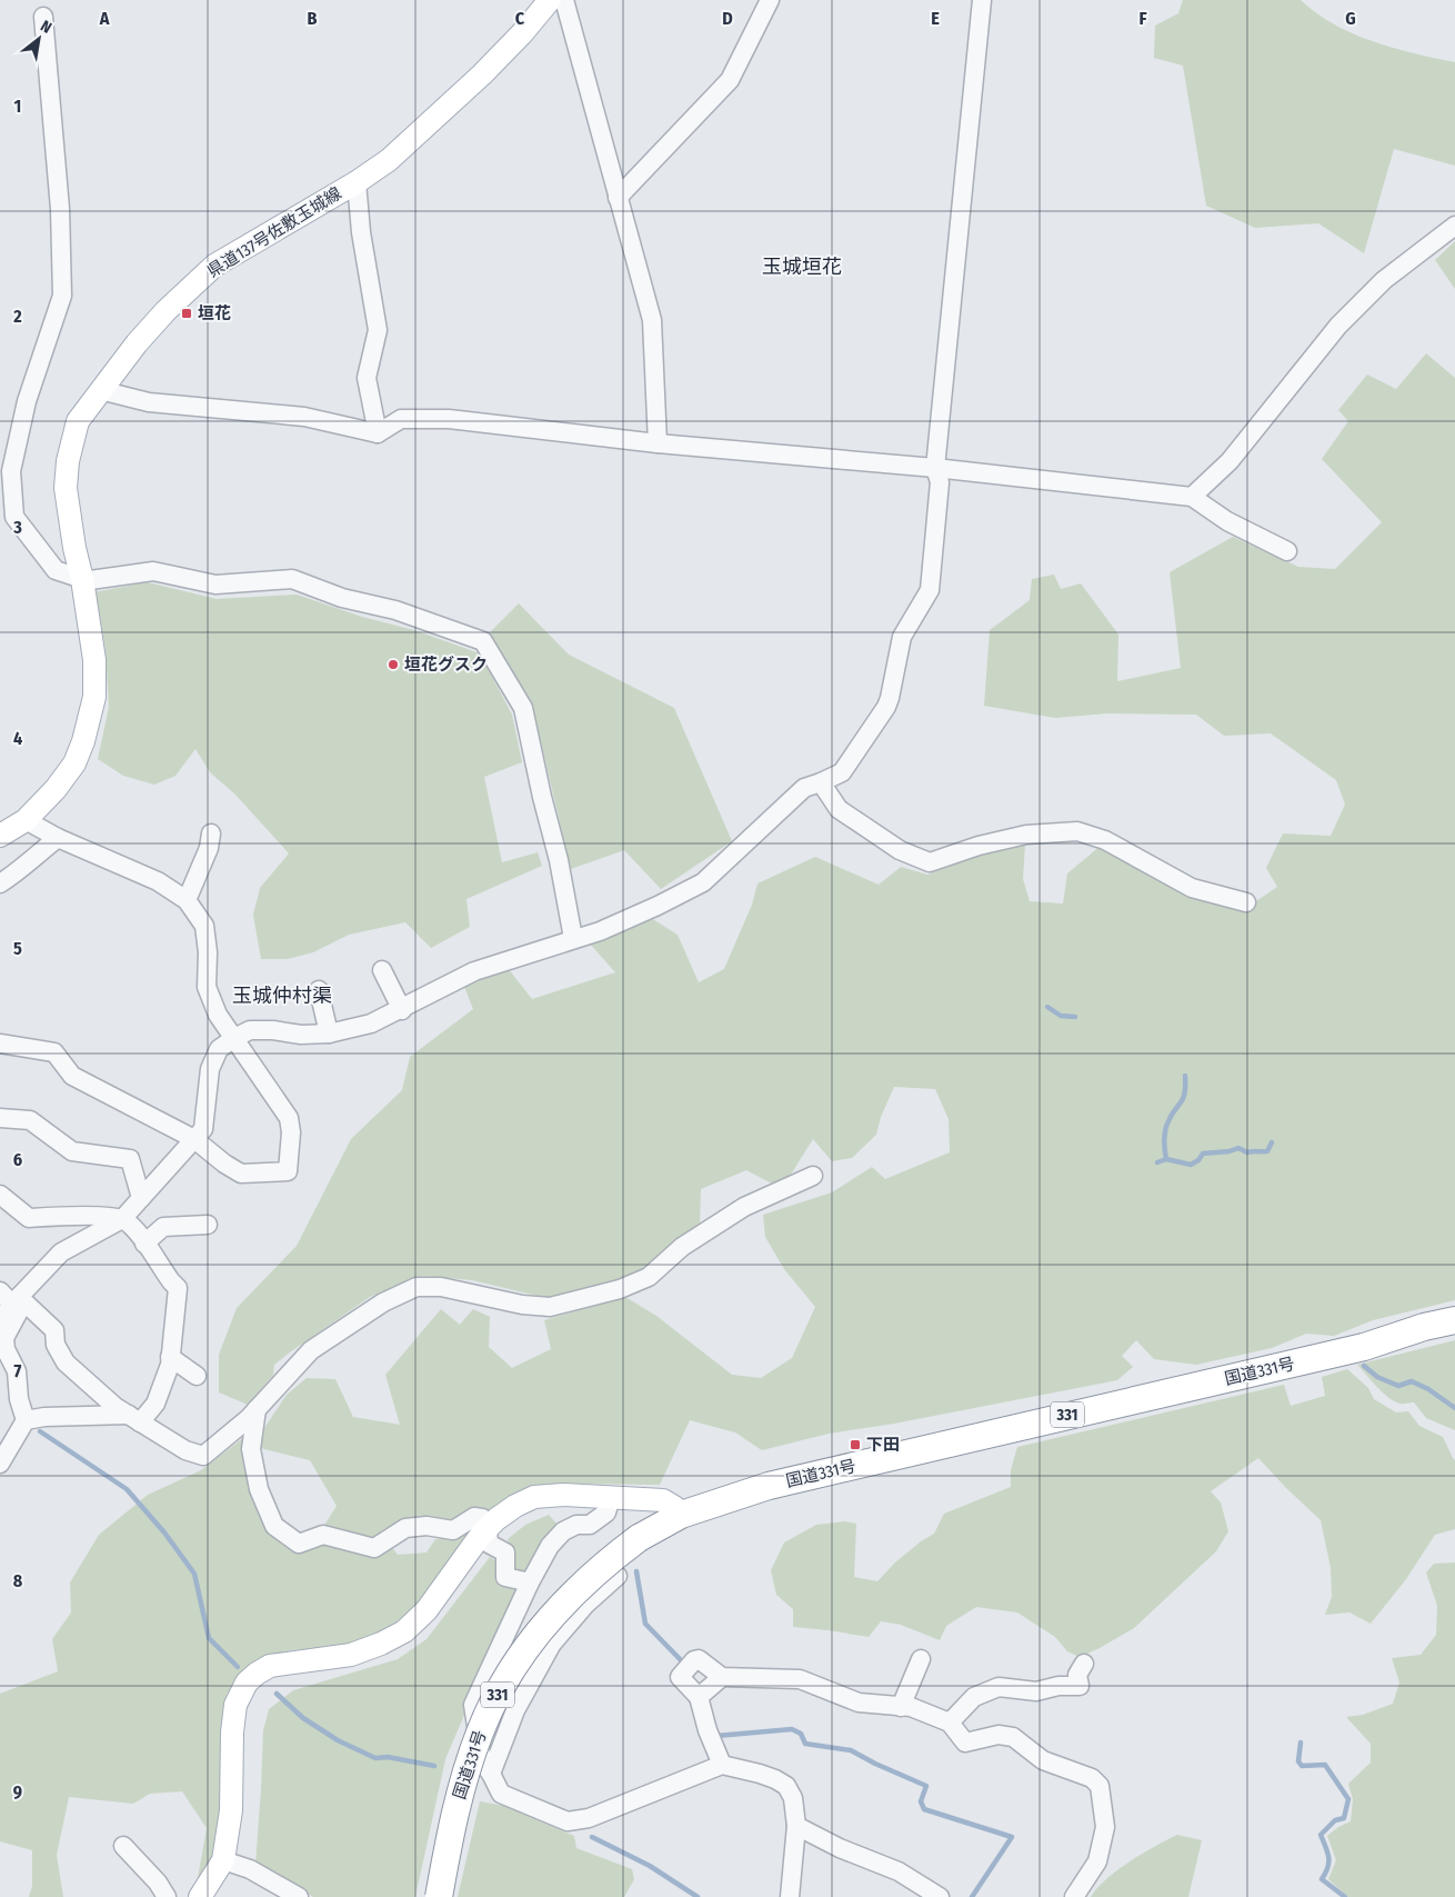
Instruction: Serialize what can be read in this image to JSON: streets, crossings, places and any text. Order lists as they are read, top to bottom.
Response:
{
  "streets": {
    "highway": ["国道331号", "331"],
    "main road": ["県道137号佐敷玉城線"]
  },
  "districts": ["玉城垣花", "玉城仲村渠"],
  "places": {
    "transit": ["垣花", "下田"],
    "other": ["垣花グスク"]
  },
  "north": "top right",
  "grid": {
    "columns": [
      "A",
      "B",
      "C",
      "D",
      "E",
      "F",
      "G"
    ],
    "rows": [
      "1",
      "2",
      "3",
      "4",
      "5",
      "6",
      "7",
      "8",
      "9"
    ]
  }
}
